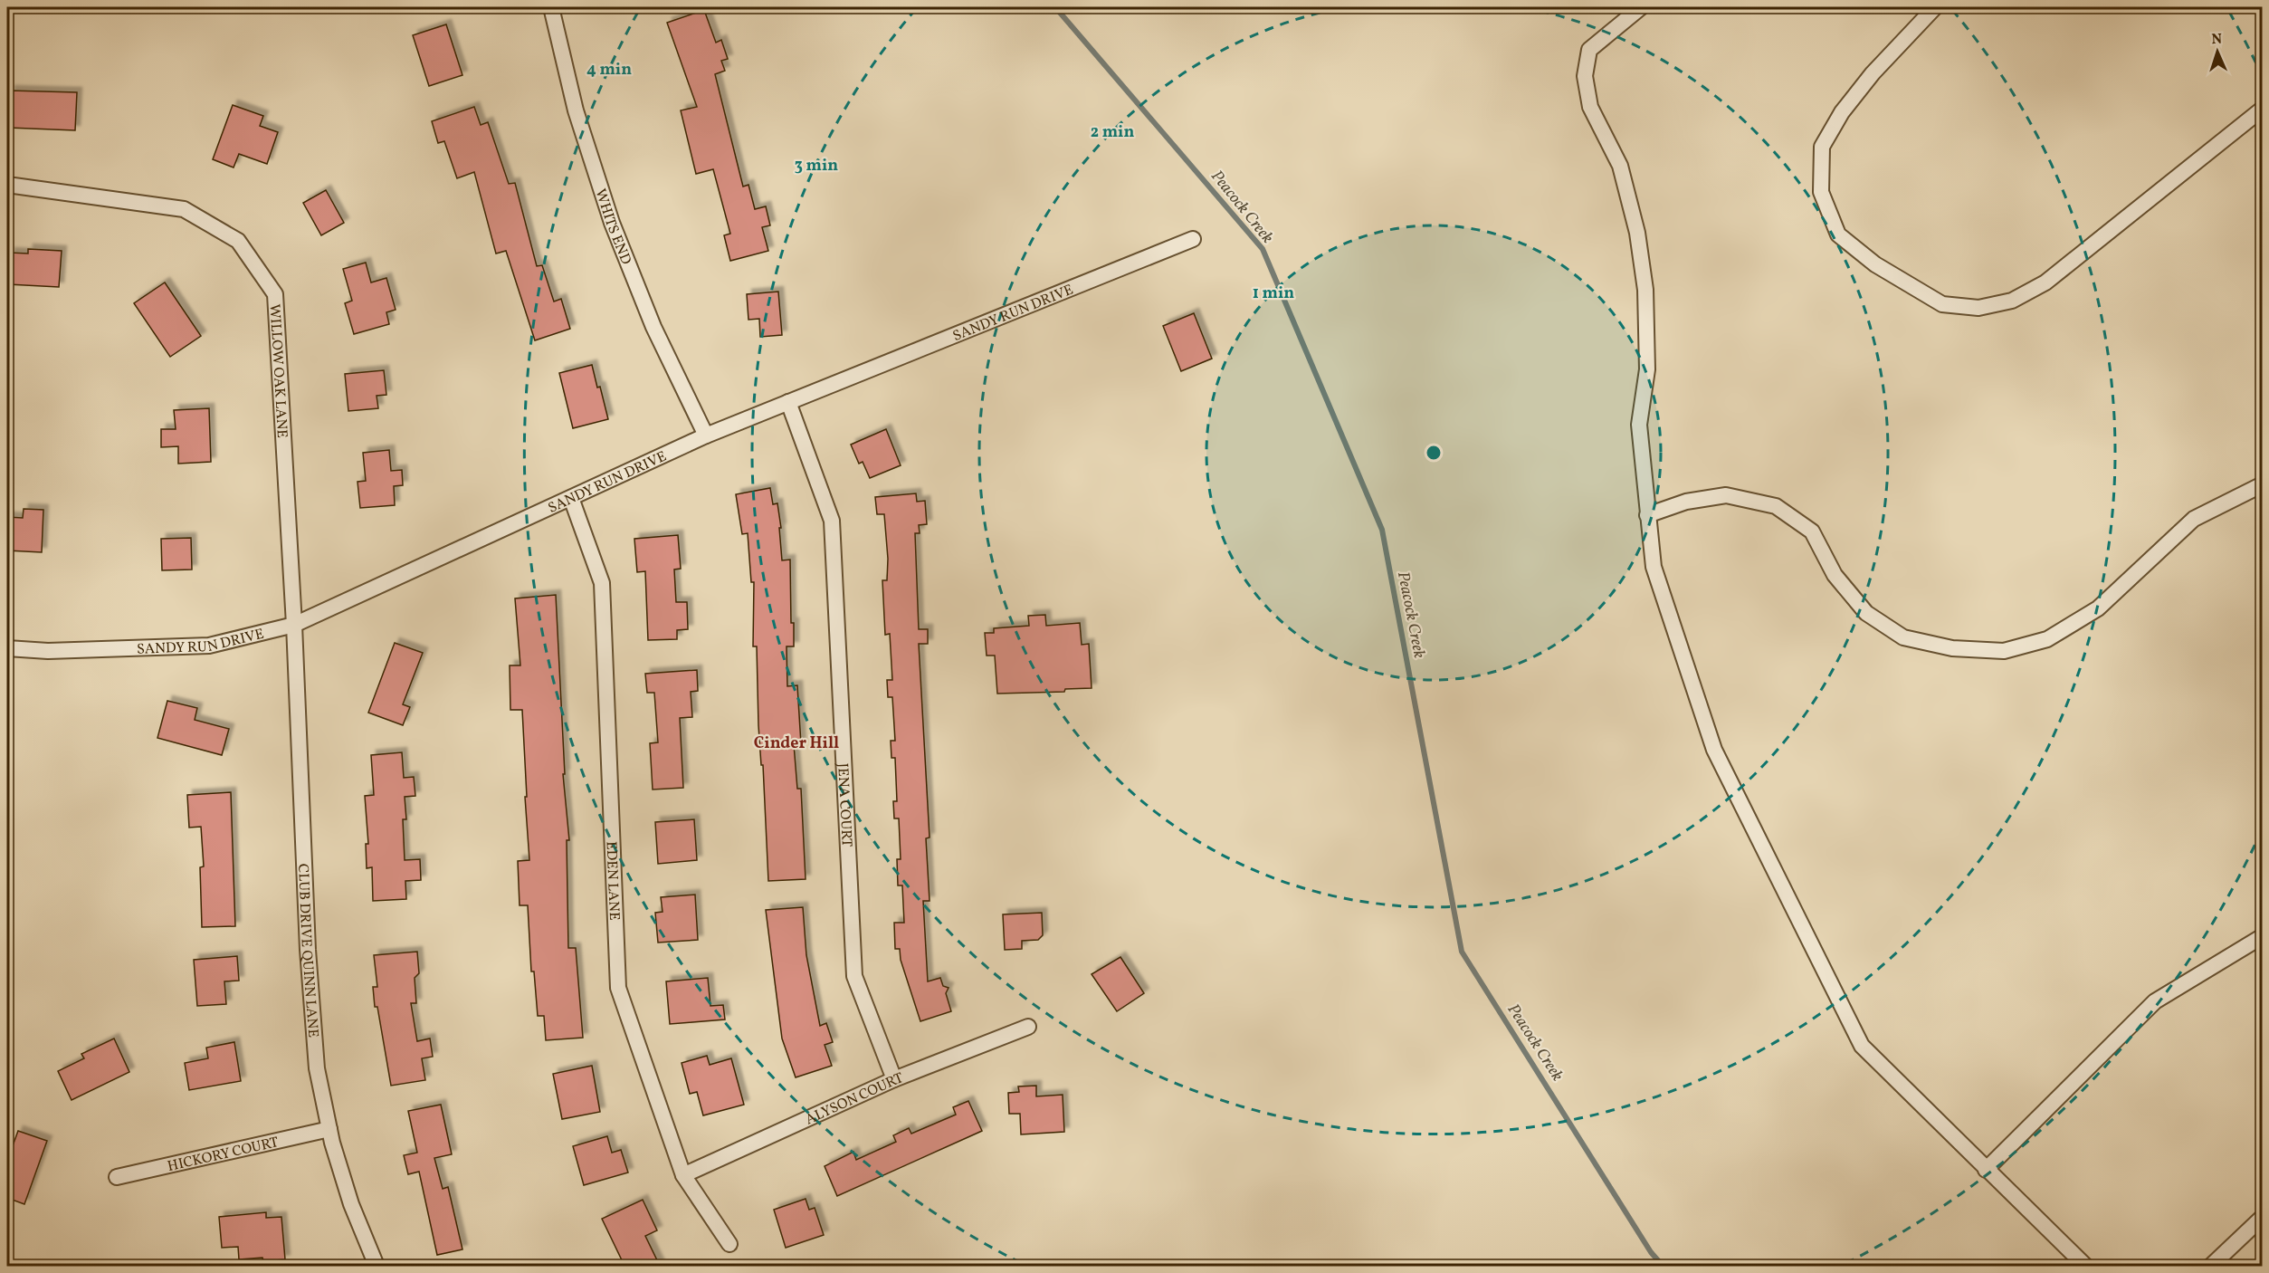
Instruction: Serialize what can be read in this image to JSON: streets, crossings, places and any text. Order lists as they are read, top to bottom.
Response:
{
  "streets": {
    "street": [
      "WHITS END",
      "SANDY RUN DRIVE",
      "WILLOW OAK LANE",
      "JENA COURT",
      "EDEN LANE",
      "CLUB DRIVE QUINN LANE",
      "ALYSON COURT",
      "HICKORY COURT"
    ]
  },
  "crossings": [
    ["WHITS END", "SANDY RUN DRIVE"],
    ["SANDY RUN DRIVE", "WILLOW OAK LANE"],
    ["SANDY RUN DRIVE", "JENA COURT"],
    ["SANDY RUN DRIVE", "EDEN LANE"],
    ["SANDY RUN DRIVE", "CLUB DRIVE QUINN LANE"],
    ["WILLOW OAK LANE", "CLUB DRIVE QUINN LANE"],
    ["JENA COURT", "ALYSON COURT"],
    ["EDEN LANE", "ALYSON COURT"],
    ["CLUB DRIVE QUINN LANE", "HICKORY COURT"]
  ],
  "districts": ["Cinder Hill"],
  "water": ["Peacock Creek"],
  "north": "top",
  "rings": [
    "4 min",
    "2 min",
    "3 min",
    "1 min"
  ]
}
